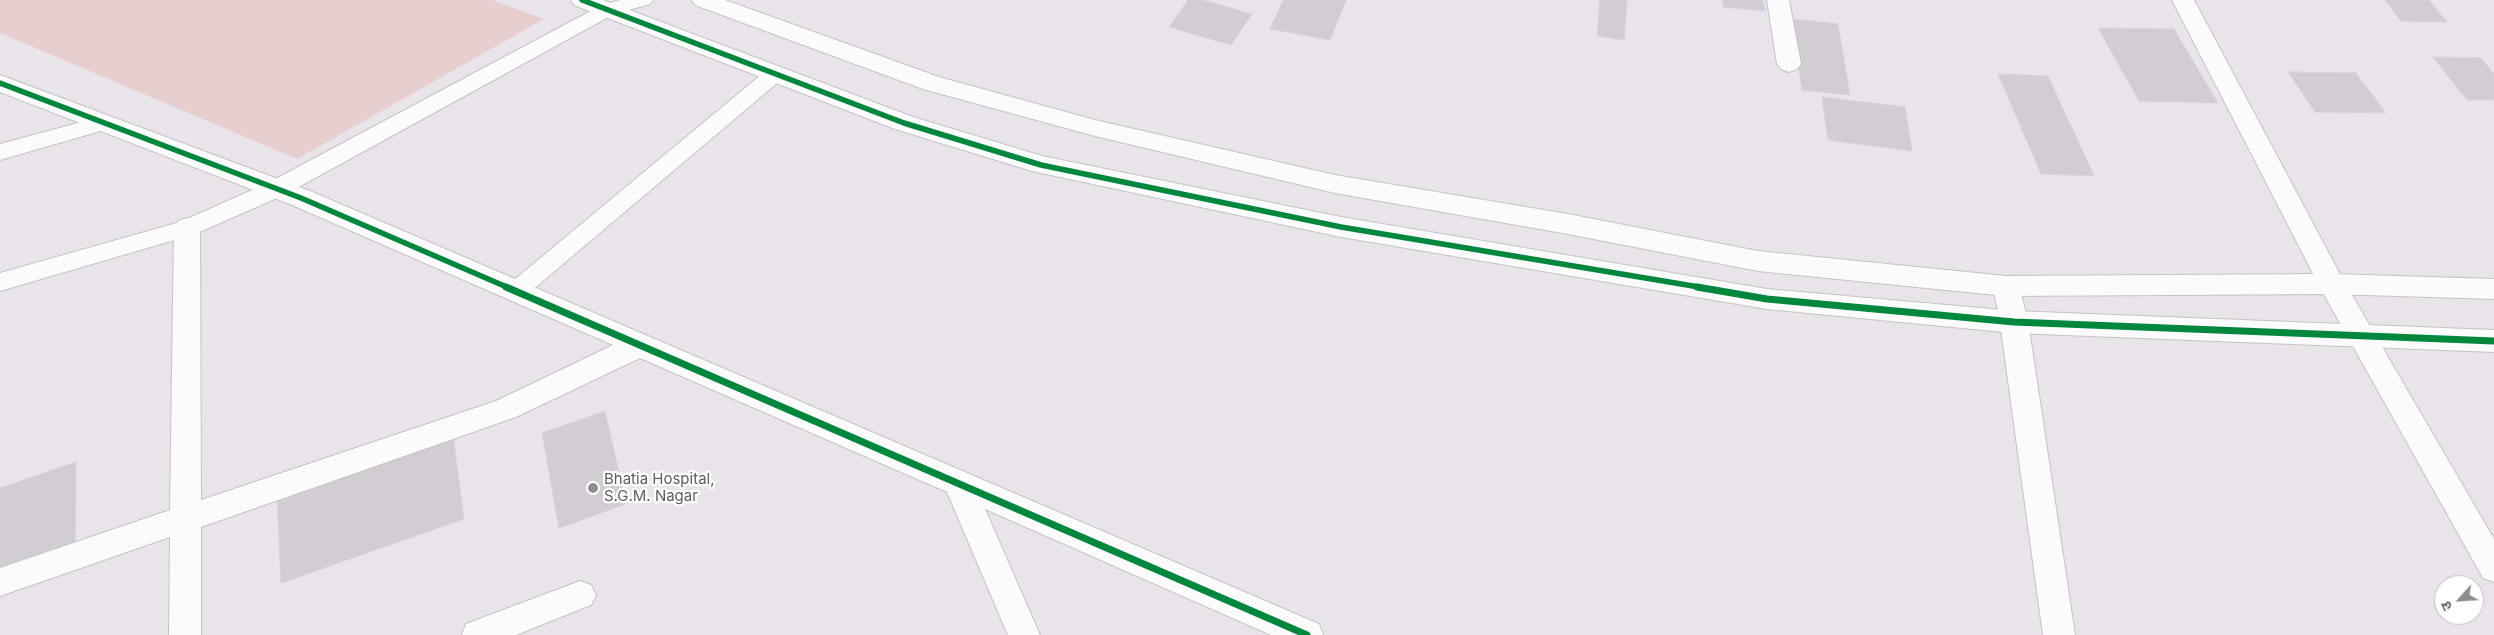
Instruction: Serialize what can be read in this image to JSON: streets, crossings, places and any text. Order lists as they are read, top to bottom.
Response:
{
  "places": ["Bhatia Hospital, S.G.M. Nagar"],
  "north": "bottom left"
}
